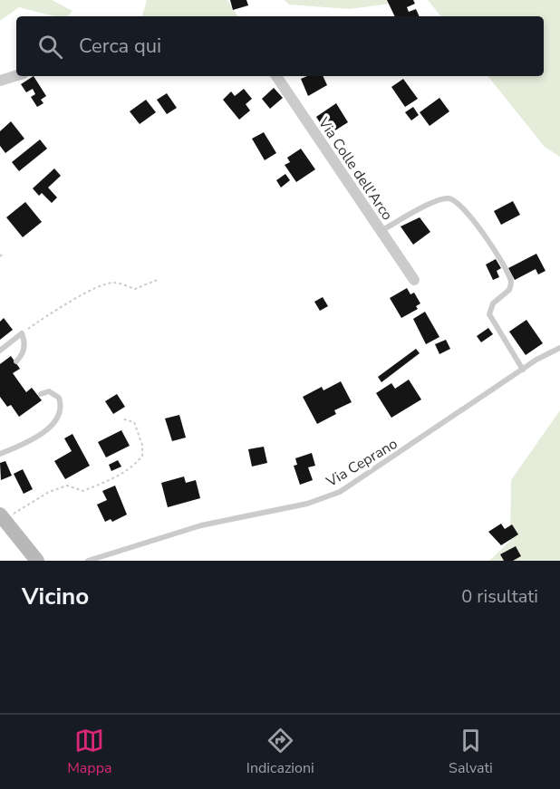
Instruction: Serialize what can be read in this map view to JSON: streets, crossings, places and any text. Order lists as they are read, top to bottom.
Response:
{
  "streets": {
    "street": ["Via Colle dell'Arco"],
    "lane": ["Via Ceprano"]
  },
  "page": {
    "search": "Cerca qui",
    "heading": ["Vicino", "0 risultati"],
    "nav": ["Mappa", "Indicazioni", "Salvati"]
  }
}
